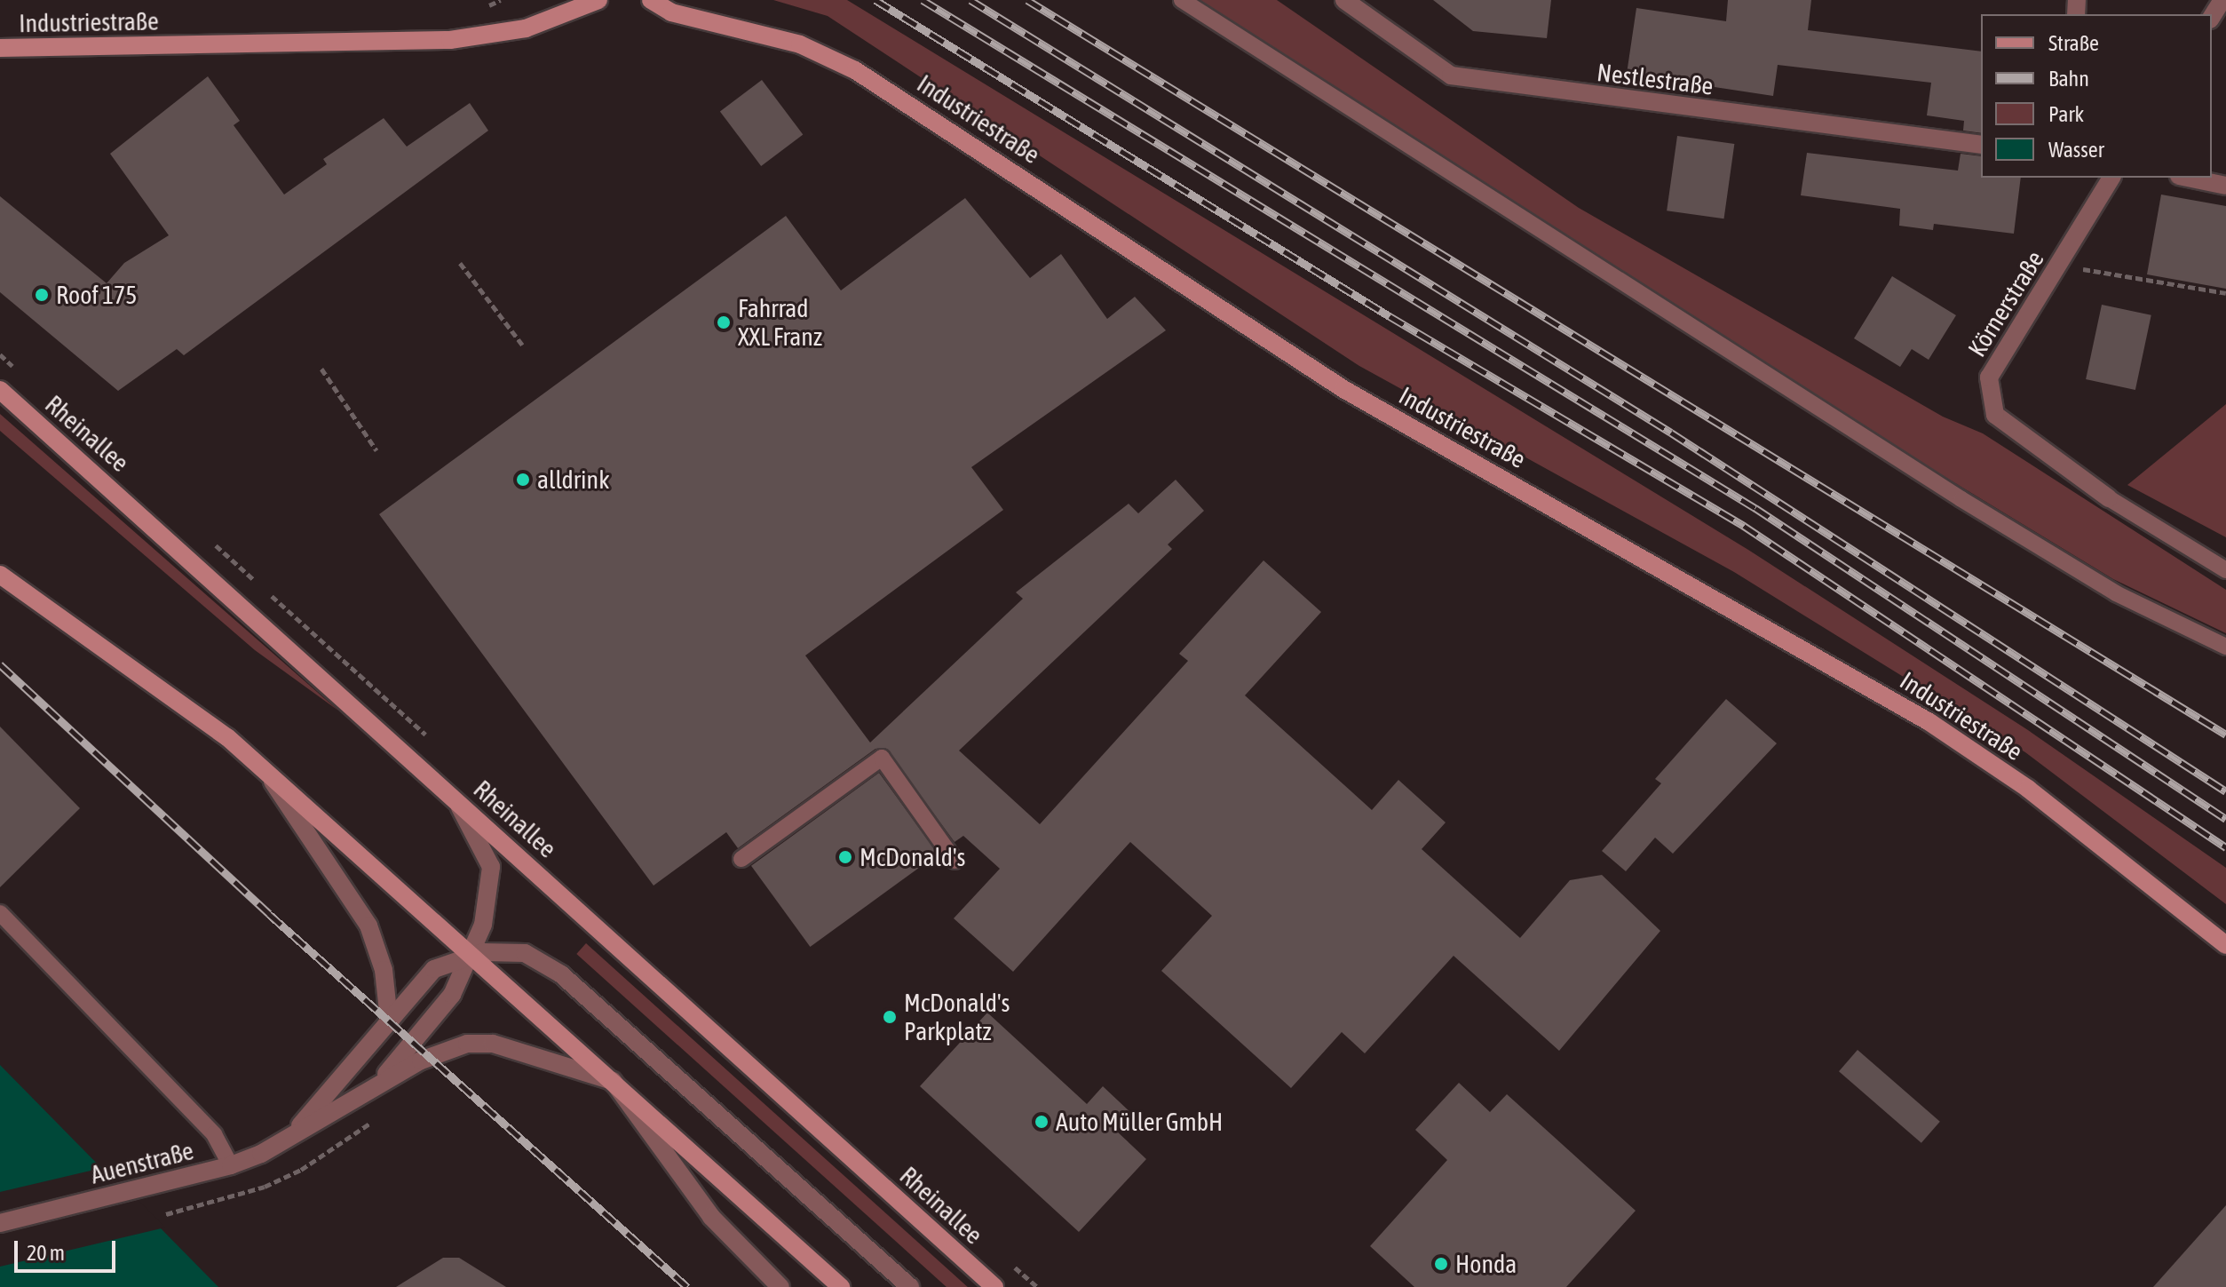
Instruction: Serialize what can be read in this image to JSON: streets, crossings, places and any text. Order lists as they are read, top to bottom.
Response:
{
  "streets": {
    "main road": ["Industriestraße", "Rheinallee"],
    "street": ["Nestlestraße", "Körnerstraße", "Auenstraße"]
  },
  "crossings": [
    ["Rheinallee", "Auenstraße"]
  ],
  "places": [
    "Roof 175",
    "Fahrrad XXL Franz",
    "alldrink",
    "McDonald's",
    "McDonald's Parkplatz",
    "Auto Müller GmbH",
    "Honda"
  ],
  "legend": [
    "Straße",
    "Bahn",
    "Park",
    "Wasser"
  ],
  "scale_bar": "20 m"
}
